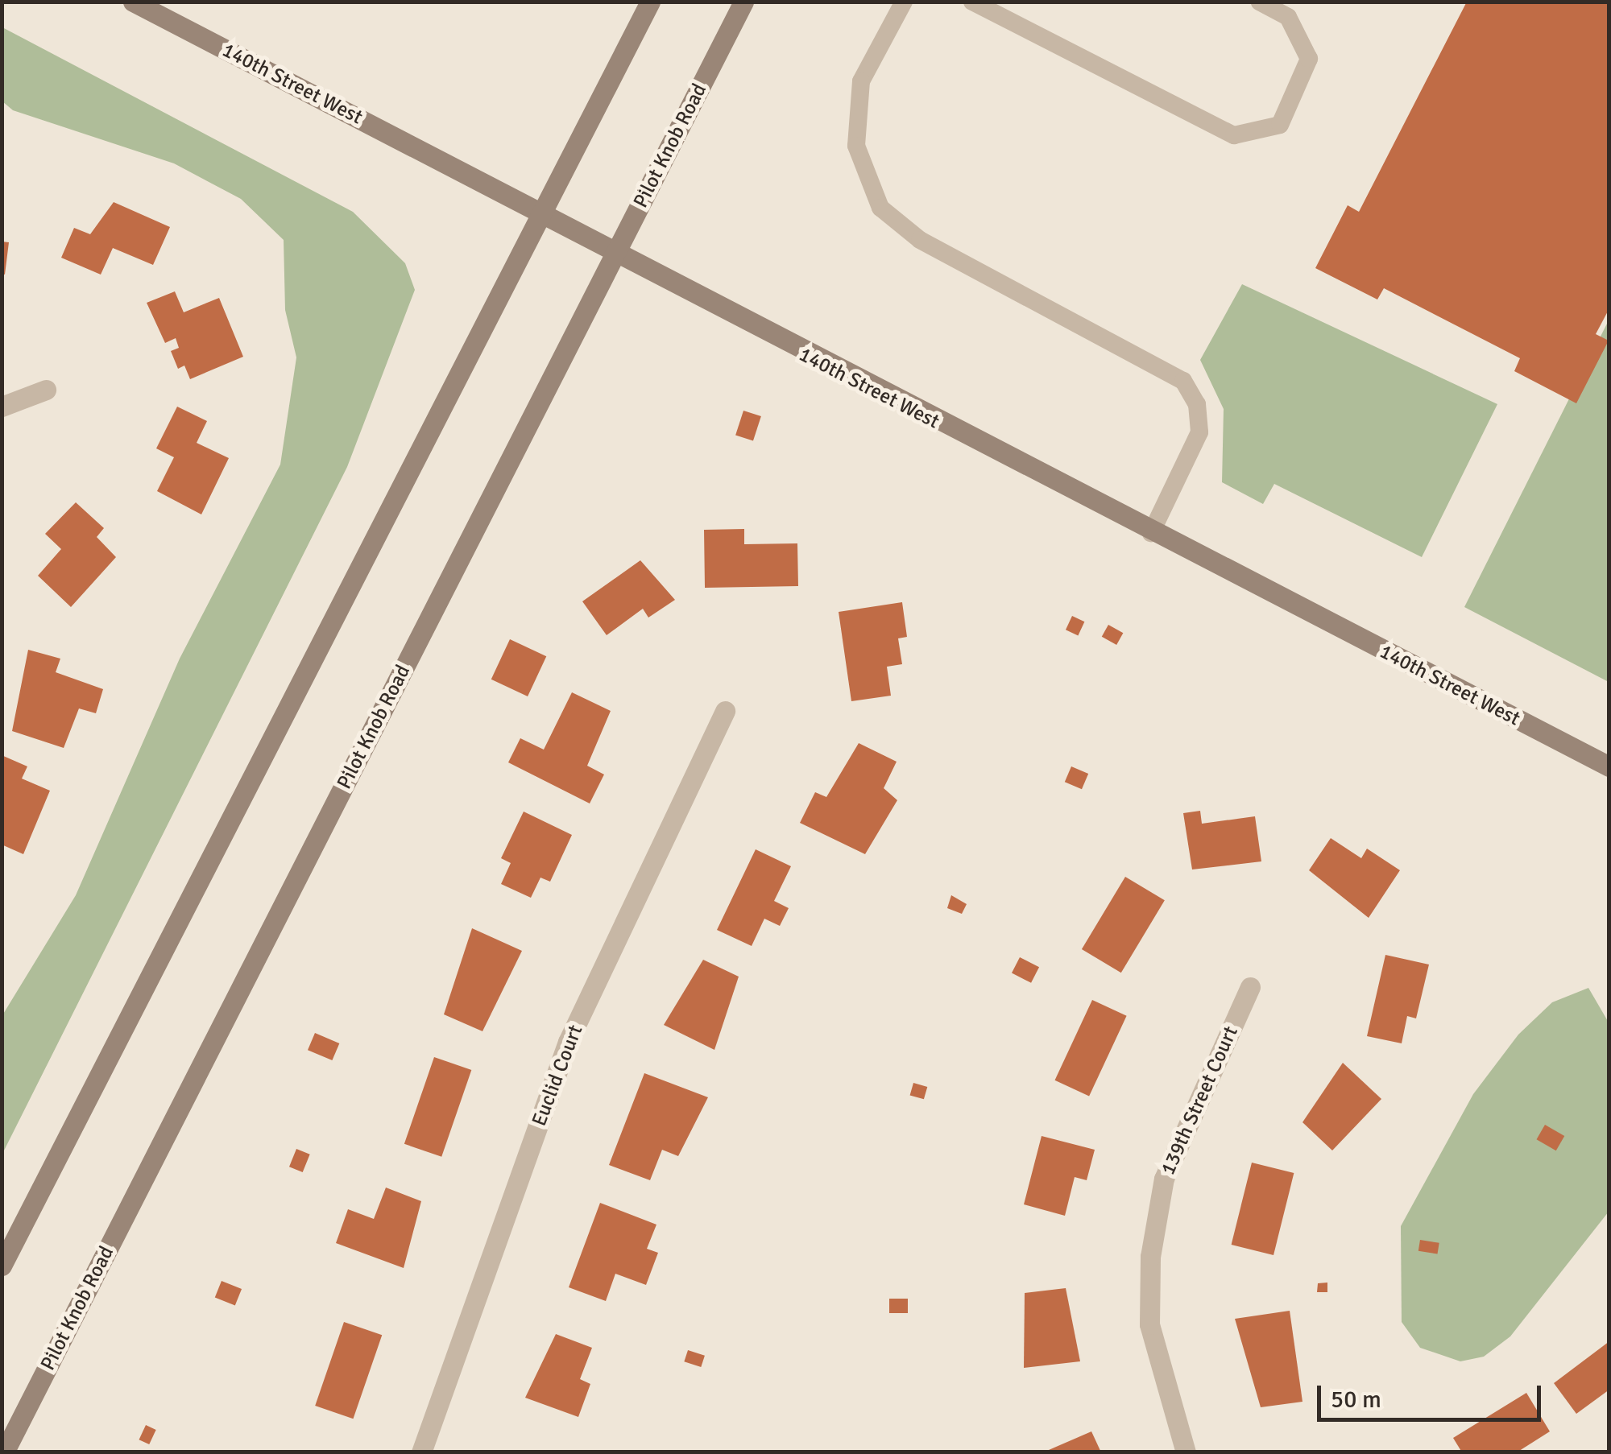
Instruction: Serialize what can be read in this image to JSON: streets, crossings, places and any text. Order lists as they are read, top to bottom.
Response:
{
  "streets": {
    "main road": ["140th Street West", "Pilot Knob Road"],
    "street": ["Euclid Court", "139th Street Court"]
  },
  "crossings": [
    ["140th Street West", "Pilot Knob Road"]
  ],
  "scale_bar": "50 m"
}
